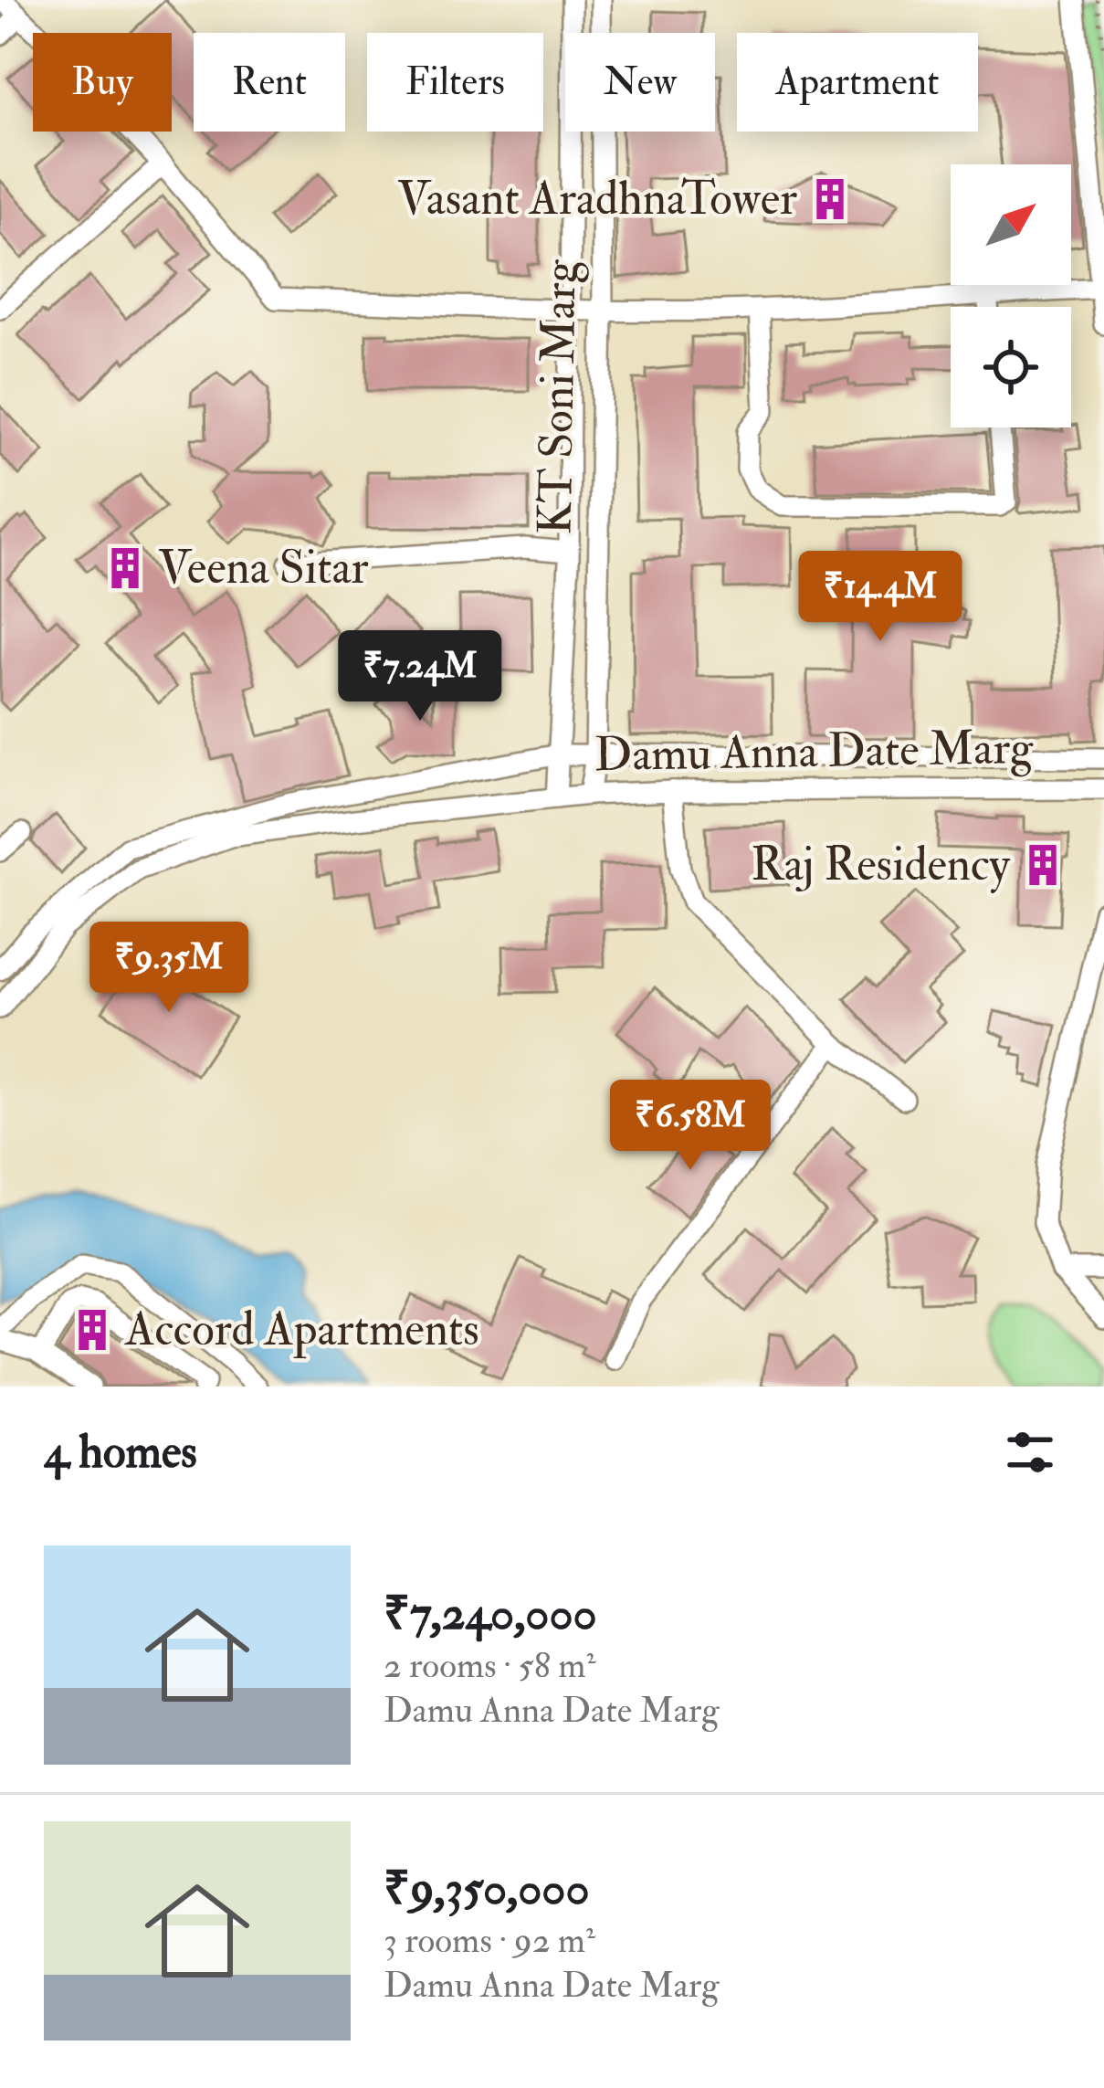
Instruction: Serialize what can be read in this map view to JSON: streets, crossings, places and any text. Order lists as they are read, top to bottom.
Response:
{
  "streets": {
    "street": ["KT Soni Marg", "Damu Anna Date Marg"]
  },
  "crossings": [
    ["KT Soni Marg", "Damu Anna Date Marg"]
  ],
  "places": {
    "building": [
      "Vasant AradhnaTower",
      "Veena Sitar",
      "Raj Residency",
      "Accord Apartments"
    ]
  },
  "north": "top right",
  "page": {
    "chip": [
      "Buy",
      "Rent",
      "Filters",
      "New",
      "Apartment"
    ],
    "price": [
      "₹14.4M",
      "₹7.24M",
      "₹9.35M",
      "₹6.58M"
    ],
    "heading": "4 homes",
    "list": [
      {
        "name": "₹7,240,000",
        "note": "2 rooms · 58 m² · Damu Anna Date Marg"
      },
      {
        "name": "₹9,350,000",
        "note": "3 rooms · 92 m² · Damu Anna Date Marg"
      }
    ]
  }
}
